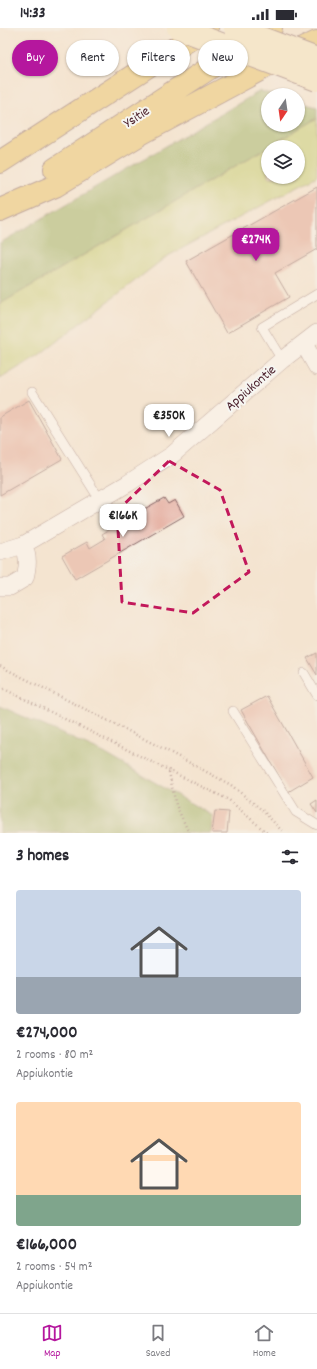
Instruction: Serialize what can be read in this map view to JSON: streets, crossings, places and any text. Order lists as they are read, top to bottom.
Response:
{
  "streets": {
    "highway": ["Ysitie"],
    "street": ["Appiukontie"]
  },
  "north": "bottom",
  "page": {
    "status": "14:33",
    "chip": [
      "Buy",
      "Rent",
      "Filters",
      "New"
    ],
    "price": ["€274K", "€350K", "€166K"],
    "heading": "3 homes",
    "list": [
      {
        "name": "€274,000",
        "note": "2 rooms · 80 m² · Appiukontie"
      },
      {
        "name": "€166,000",
        "note": "2 rooms · 54 m² · Appiukontie"
      }
    ],
    "tabs": ["Map", "Saved", "Home"]
  }
}
